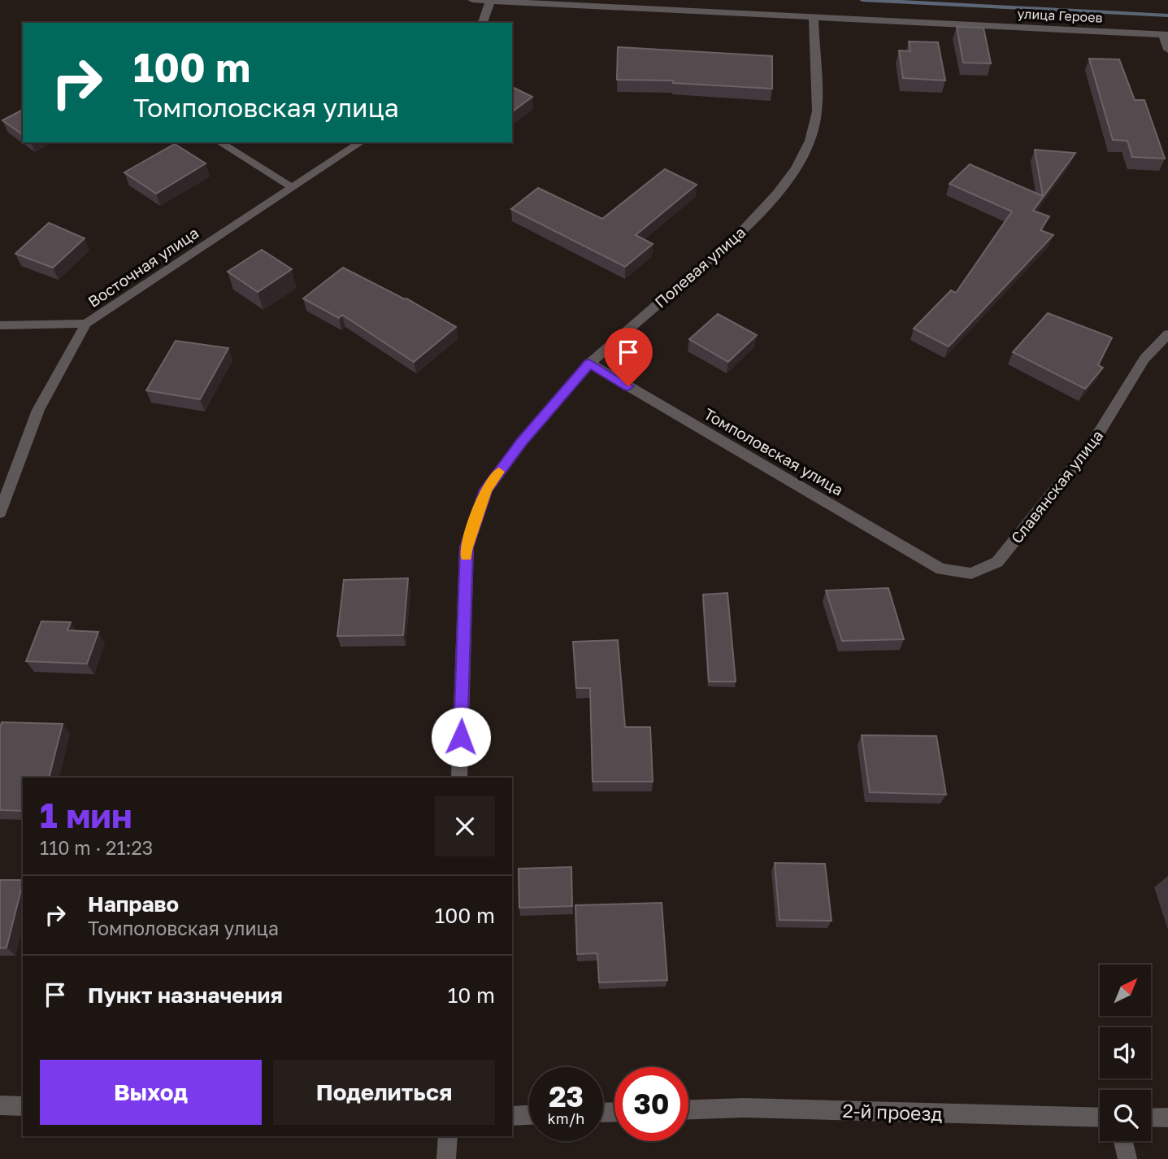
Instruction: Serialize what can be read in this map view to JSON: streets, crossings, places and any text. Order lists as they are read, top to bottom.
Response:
{
  "streets": {
    "street": [
      "улица Героев",
      "Восточная улица",
      "Полевая улица",
      "Томполовская улица",
      "Славянская улица",
      "2-й проезд"
    ]
  },
  "crossings": [
    ["улица Героев", "Полевая улица"],
    ["Полевая улица", "Томполовская улица"],
    ["Томполовская улица", "Славянская улица"]
  ],
  "north": "top right",
  "page": {
    "turn": ["100 m", "Томполовская улица"],
    "heading": ["1 мин", "110 m · 21:23"],
    "list": [
      {
        "name": "Направо",
        "note": "Томполовская улица",
        "value": "100 m"
      },
      {
        "name": "Пункт назначения",
        "value": "10 m"
      }
    ],
    "buttons": ["Выход", "Поделиться"],
    "speed": "23 km/h",
    "limit": "30"
  }
}
